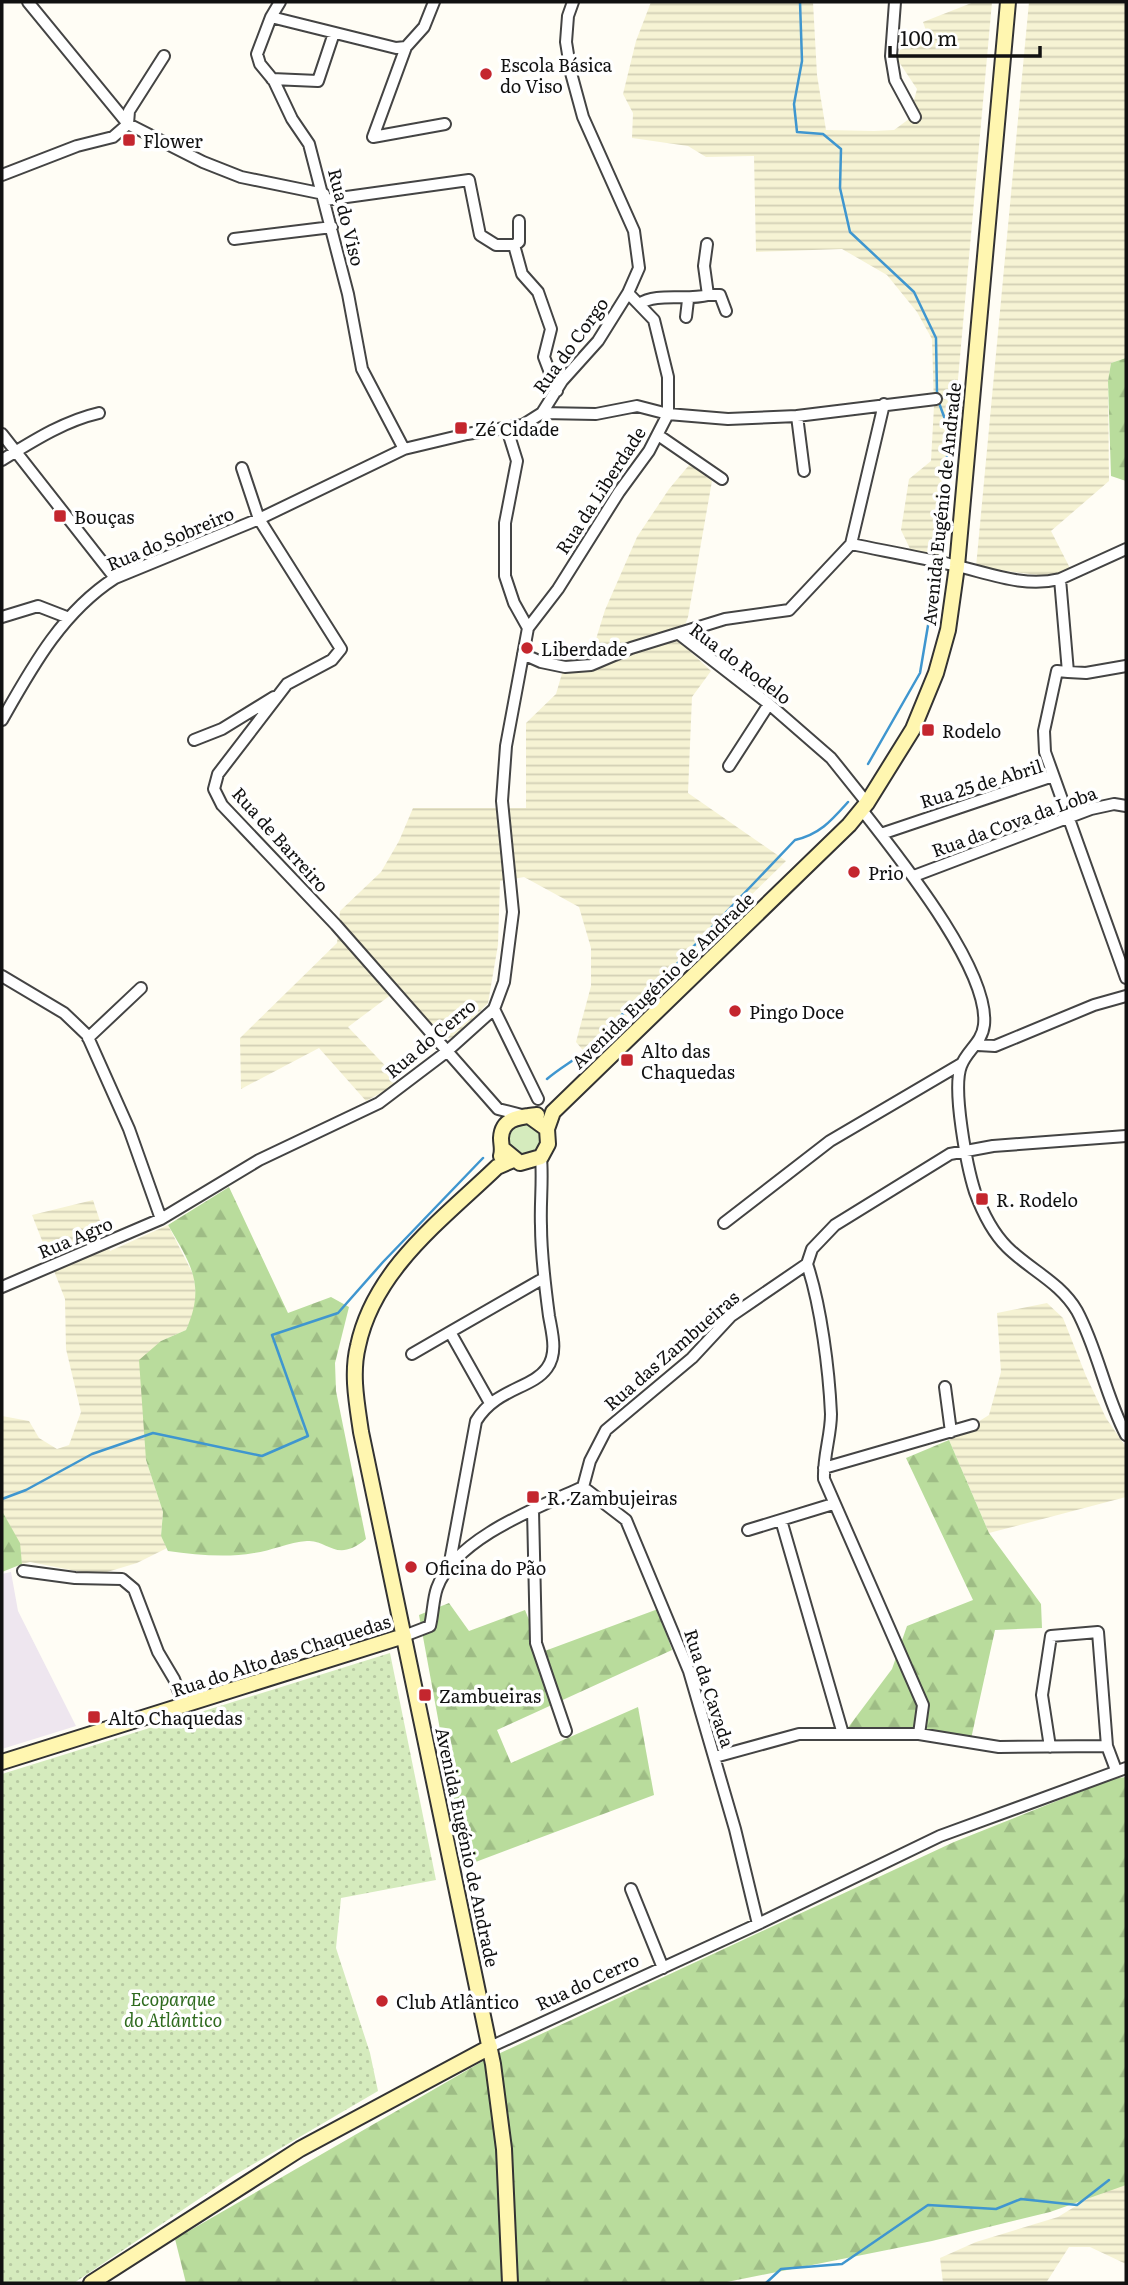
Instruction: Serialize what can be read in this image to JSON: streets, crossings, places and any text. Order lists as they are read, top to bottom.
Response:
{
  "streets": {
    "main road": ["Avenida Eugénio de Andrade", "Rua do Cerro", "Rua do Alto das Chaquedas"],
    "street": [
      "Rua do Viso",
      "Rua do Corgo",
      "Rua da Liberdade",
      "Rua do Sobreiro",
      "Rua do Rodelo",
      "Rua 25 de Abril",
      "Rua da Cova da Loba",
      "Rua de Barreiro",
      "Rua Agro",
      "Rua das Zambueiras",
      "Rua da Cavada"
    ]
  },
  "crossings": [
    ["Rua do Viso", "Rua do Corgo"],
    ["Rua do Viso", "Rua do Sobreiro"],
    ["Rua do Corgo", "Rua do Sobreiro"],
    ["Rua da Liberdade", "Rua do Cerro"],
    ["Avenida Eugénio de Andrade", "Rua do Rodelo"],
    ["Avenida Eugénio de Andrade", "Rua do Cerro"],
    ["Avenida Eugénio de Andrade", "Rua do Alto das Chaquedas"],
    ["Rua do Sobreiro", "Rua de Barreiro"],
    ["Rua do Rodelo", "Rua 25 de Abril"],
    ["Rua do Rodelo", "Rua da Cova da Loba"],
    ["Rua do Rodelo", "Rua do Cerro"],
    ["Rua 25 de Abril", "Rua da Cova da Loba"],
    ["Rua de Barreiro", "Rua do Cerro"],
    ["Rua do Cerro", "Rua Agro"],
    ["Rua do Cerro", "Rua da Cavada"],
    ["Rua das Zambueiras", "Rua da Cavada"]
  ],
  "parks": ["Ecoparque do Atlântico"],
  "places": {
    "other": [
      "Escola Básica do Viso",
      "Liberdade",
      "Prio",
      "Pingo Doce",
      "Oficina do Pão",
      "Club Atlântico"
    ],
    "transit": [
      "Flower",
      "Zé Cidade",
      "Bouças",
      "Rodelo",
      "Alto das Chaquedas",
      "R. Rodelo",
      "R. Zambujeiras",
      "Zambueiras",
      "Alto Chaquedas"
    ]
  },
  "scale_bar": "100 m"
}
